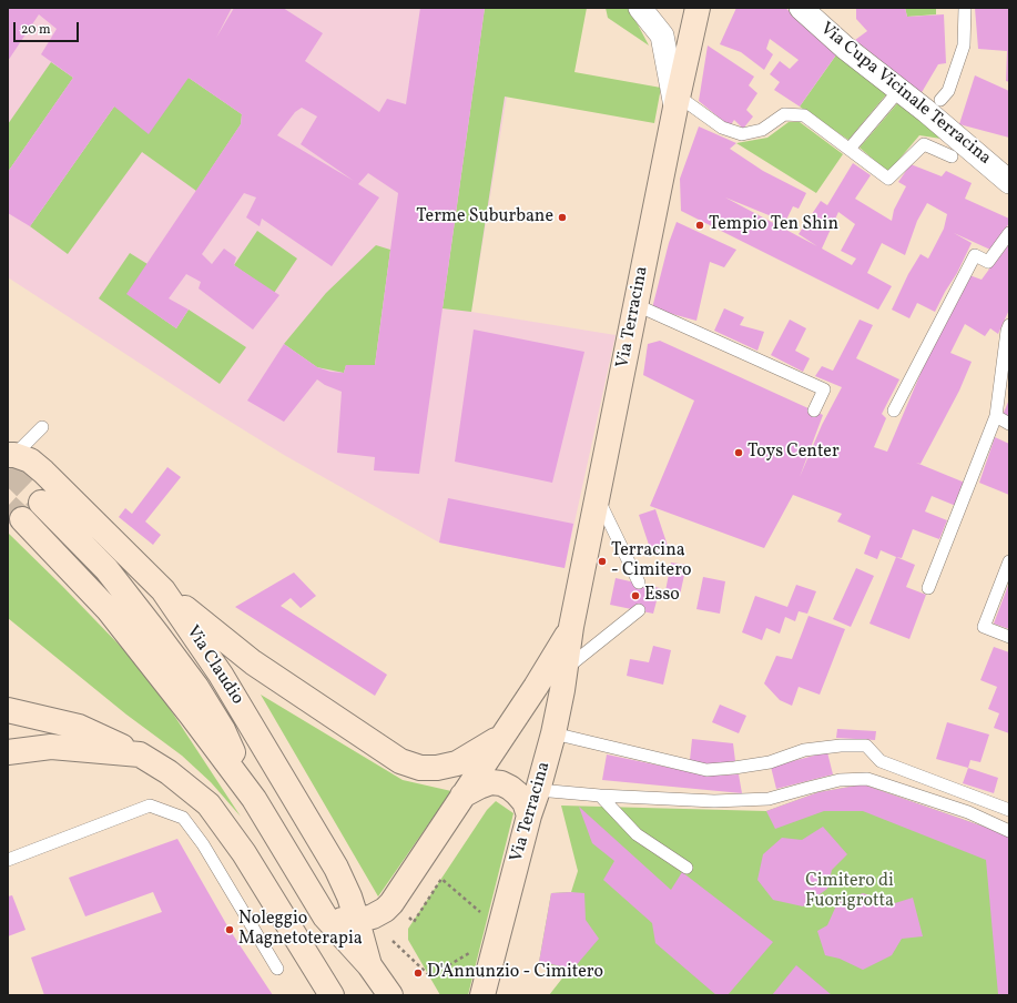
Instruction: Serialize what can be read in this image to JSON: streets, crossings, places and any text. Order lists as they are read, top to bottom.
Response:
{
  "streets": {
    "main road": ["Via Terracina", "Via Claudio"],
    "street": ["Via Cupa Vicinale Terracina"]
  },
  "crossings": [
    ["Via Terracina", "Via Claudio"]
  ],
  "parks": ["Cimitero di Fuorigrotta"],
  "places": [
    "Terme Suburbane",
    "Tempio Ten Shin",
    "Toys Center",
    "Terracina - Cimitero",
    "Esso",
    "Noleggio Magnetoterapia",
    "D'Annunzio - Cimitero"
  ],
  "scale_bar": "20 m"
}
